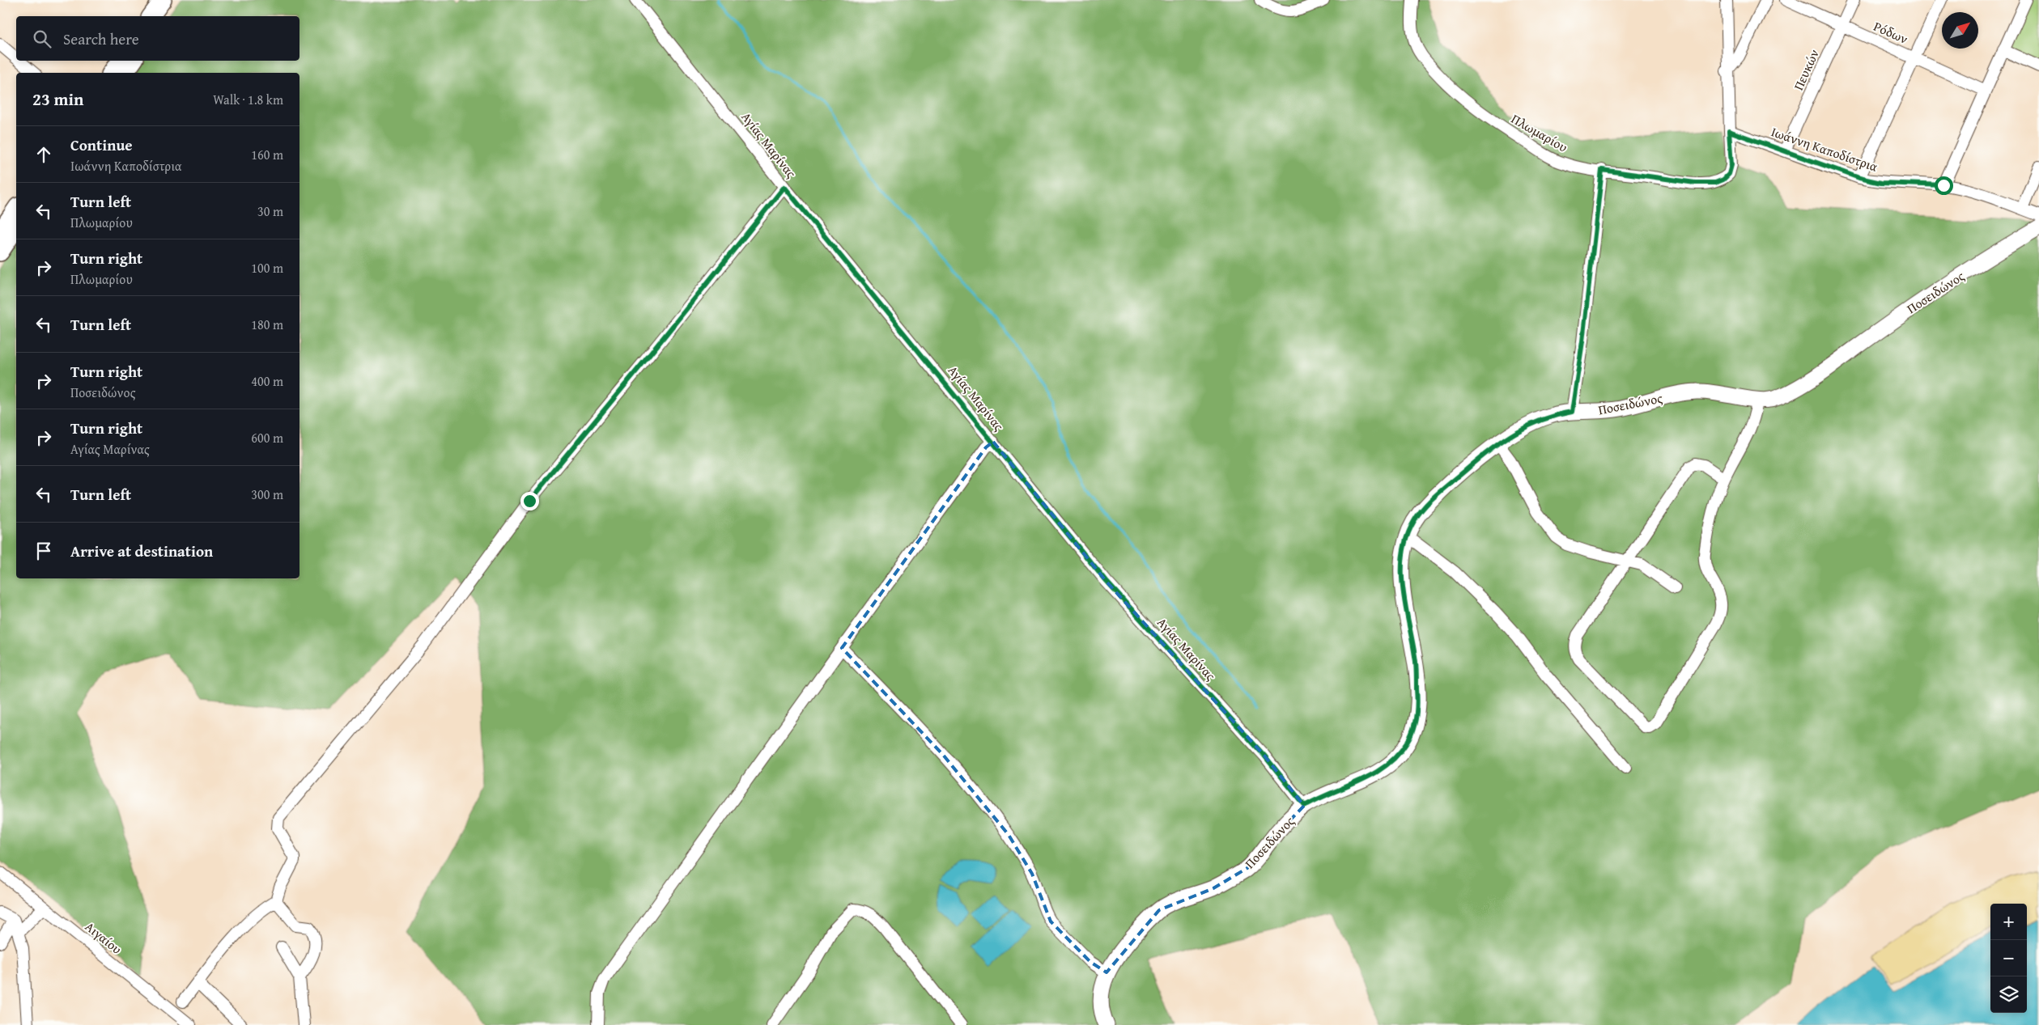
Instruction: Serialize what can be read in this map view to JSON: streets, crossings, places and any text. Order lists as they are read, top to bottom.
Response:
{
  "streets": {
    "street": [
      "Ρόδων",
      "Πευκών",
      "Πλωμαρίου",
      "Αγίας Μαρίνας",
      "Ιωάννη Καποδίστρια",
      "Ποσειδώνος",
      "Αιγαίου"
    ]
  },
  "crossings": [
    ["Ρόδων", "Πευκών"],
    ["Πευκών", "Ιωάννη Καποδίστρια"],
    ["Πλωμαρίου", "Ιωάννη Καποδίστρια"],
    ["Αγίας Μαρίνας", "Ποσειδώνος"]
  ],
  "north": "top right",
  "page": {
    "search": "Search here",
    "heading": ["23 min", "Walk · 1.8 km"],
    "list": [
      ["Continue", "Ιωάννη Καποδίστρια", "160 m"],
      ["Turn left", "Πλωμαρίου", "30 m"],
      ["Turn right", "Πλωμαρίου", "100 m"],
      ["Turn left", "180 m"],
      ["Turn right", "Ποσειδώνος", "400 m"],
      ["Turn right", "Αγίας Μαρίνας", "600 m"],
      ["Turn left", "300 m"],
      "Arrive at destination"
    ],
    "map_buttons": ["+", "−"]
  }
}
